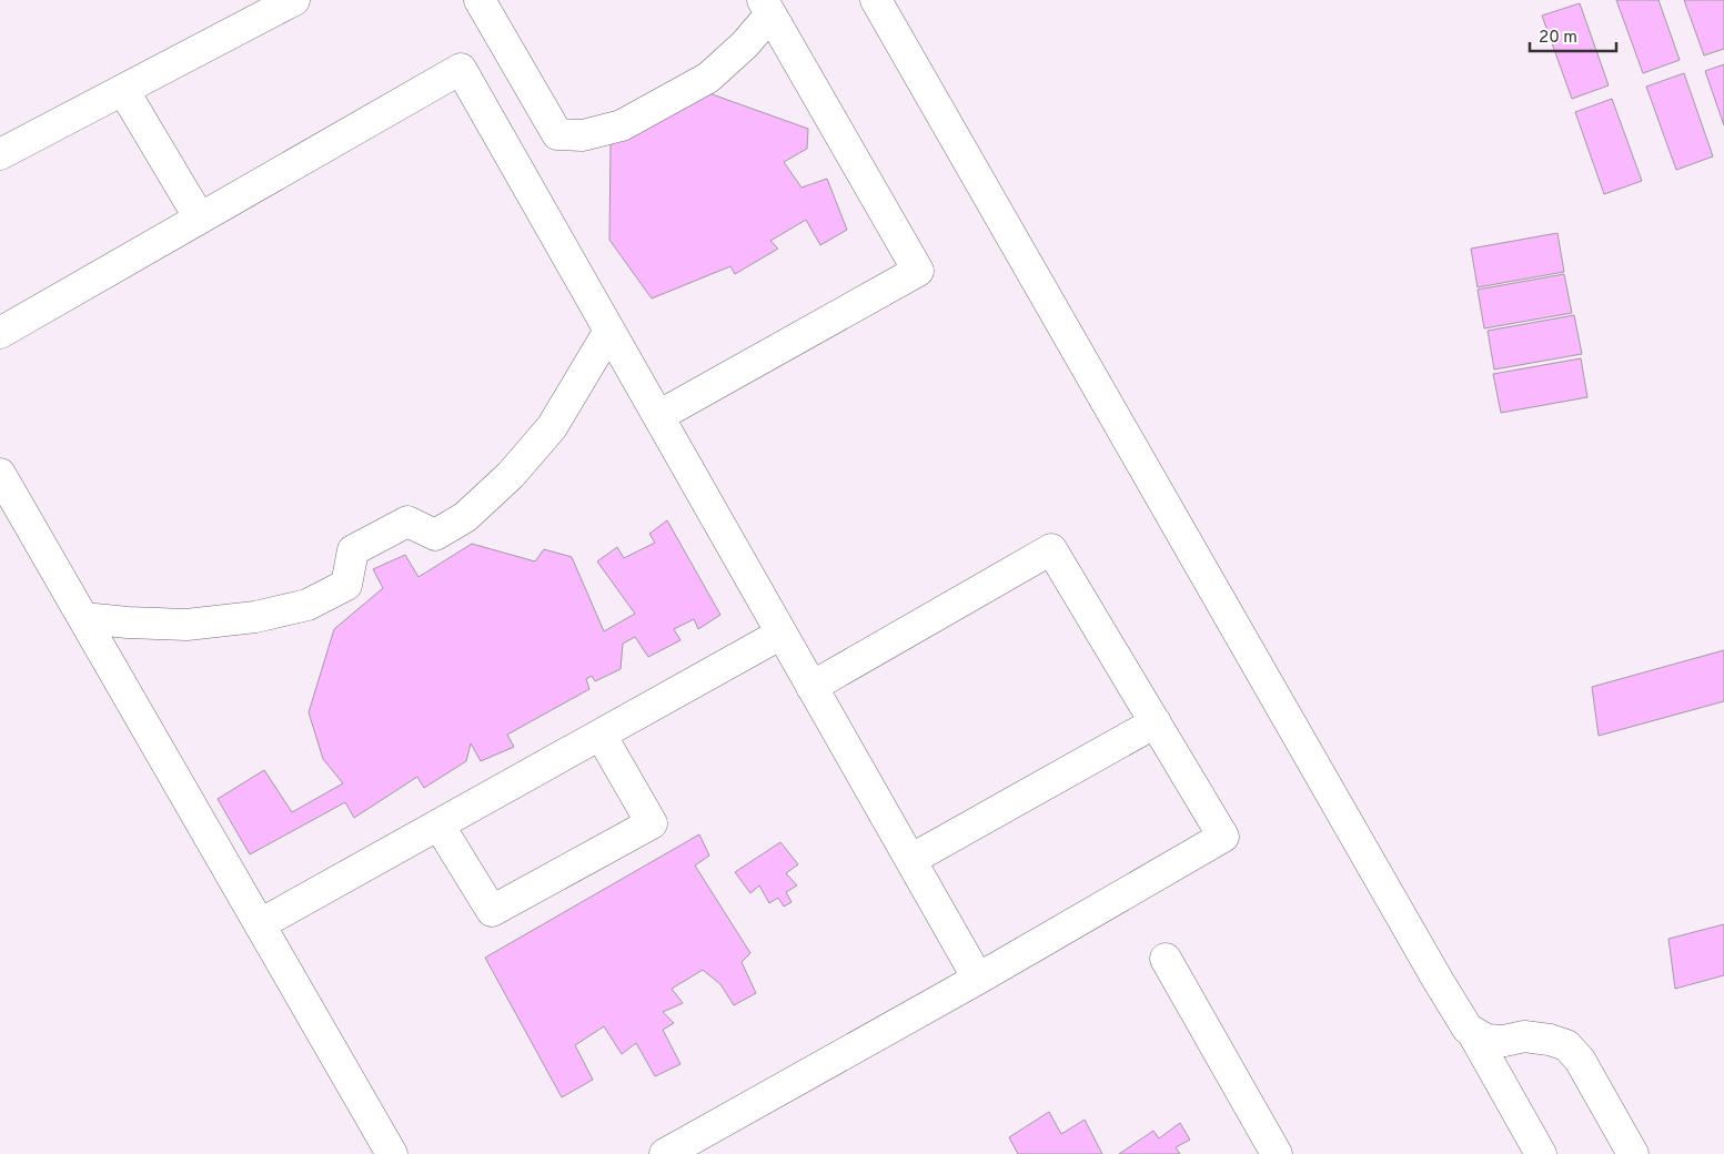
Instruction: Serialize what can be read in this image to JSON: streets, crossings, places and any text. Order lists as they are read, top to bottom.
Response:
{
  "scale_bar": "20 m"
}
